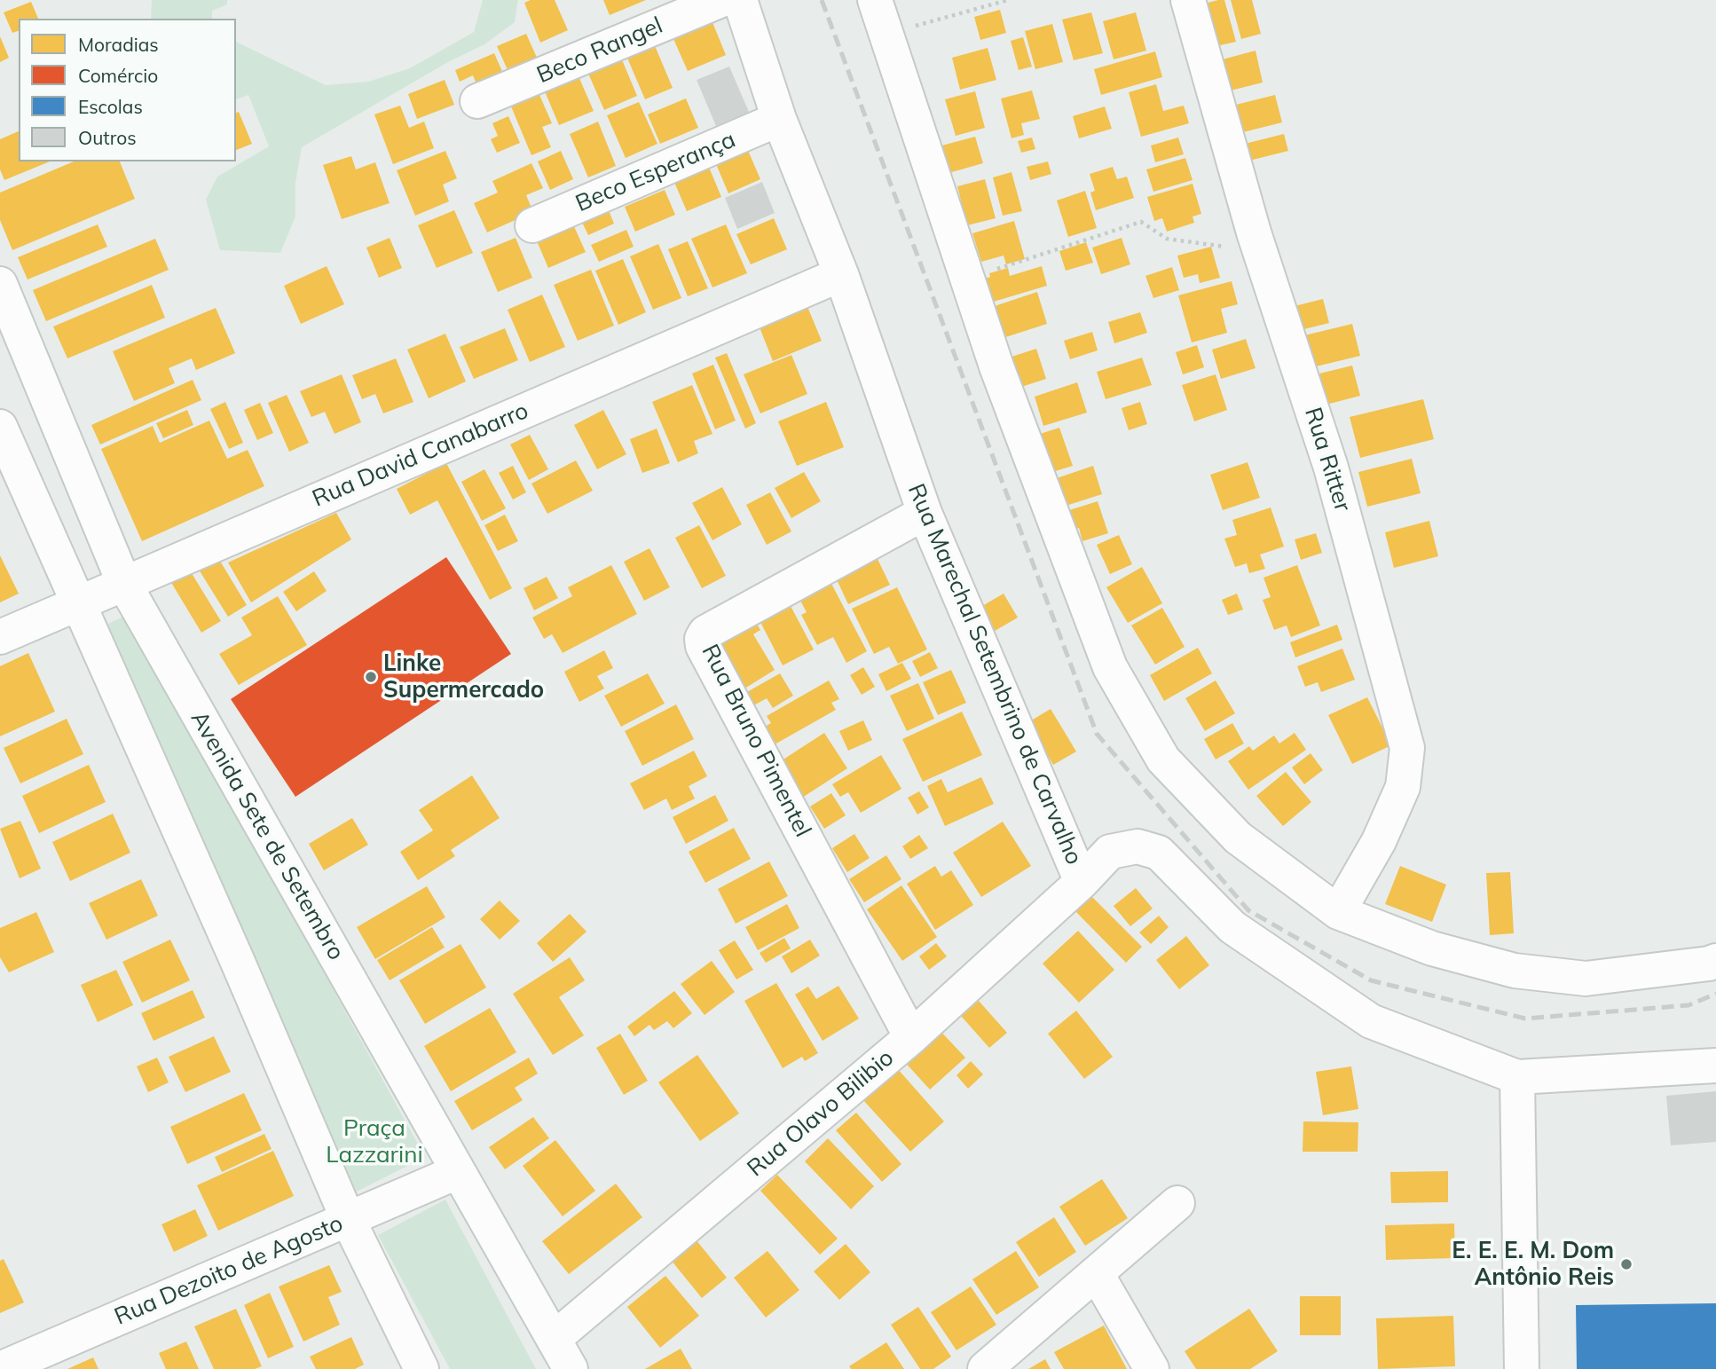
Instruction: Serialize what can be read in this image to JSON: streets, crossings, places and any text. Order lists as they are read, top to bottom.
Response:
{
  "streets": {
    "street": [
      "Beco Rangel",
      "Beco Esperança",
      "Rua David Canabarro",
      "Rua Ritter",
      "Rua Marechal Setembrino de Carvalho",
      "Rua Bruno Pimentel",
      "Avenida Sete de Setembro",
      "Rua Olavo Bilibio",
      "Rua Dezoito de Agosto"
    ]
  },
  "crossings": [
    ["Beco Esperança", "Rua Marechal Setembrino de Carvalho"],
    ["Rua David Canabarro", "Rua Marechal Setembrino de Carvalho"],
    ["Rua David Canabarro", "Avenida Sete de Setembro"],
    ["Rua Marechal Setembrino de Carvalho", "Rua Bruno Pimentel"],
    ["Rua Marechal Setembrino de Carvalho", "Rua Olavo Bilibio"],
    ["Rua Bruno Pimentel", "Rua Olavo Bilibio"],
    ["Avenida Sete de Setembro", "Rua Olavo Bilibio"],
    ["Avenida Sete de Setembro", "Rua Dezoito de Agosto"]
  ],
  "parks": ["Praça Lazzarini"],
  "places": ["Linke Supermercado", "E. E. E. M. Dom Antônio Reis"],
  "legend": [
    "Moradias",
    "Comércio",
    "Escolas",
    "Outros"
  ]
}
